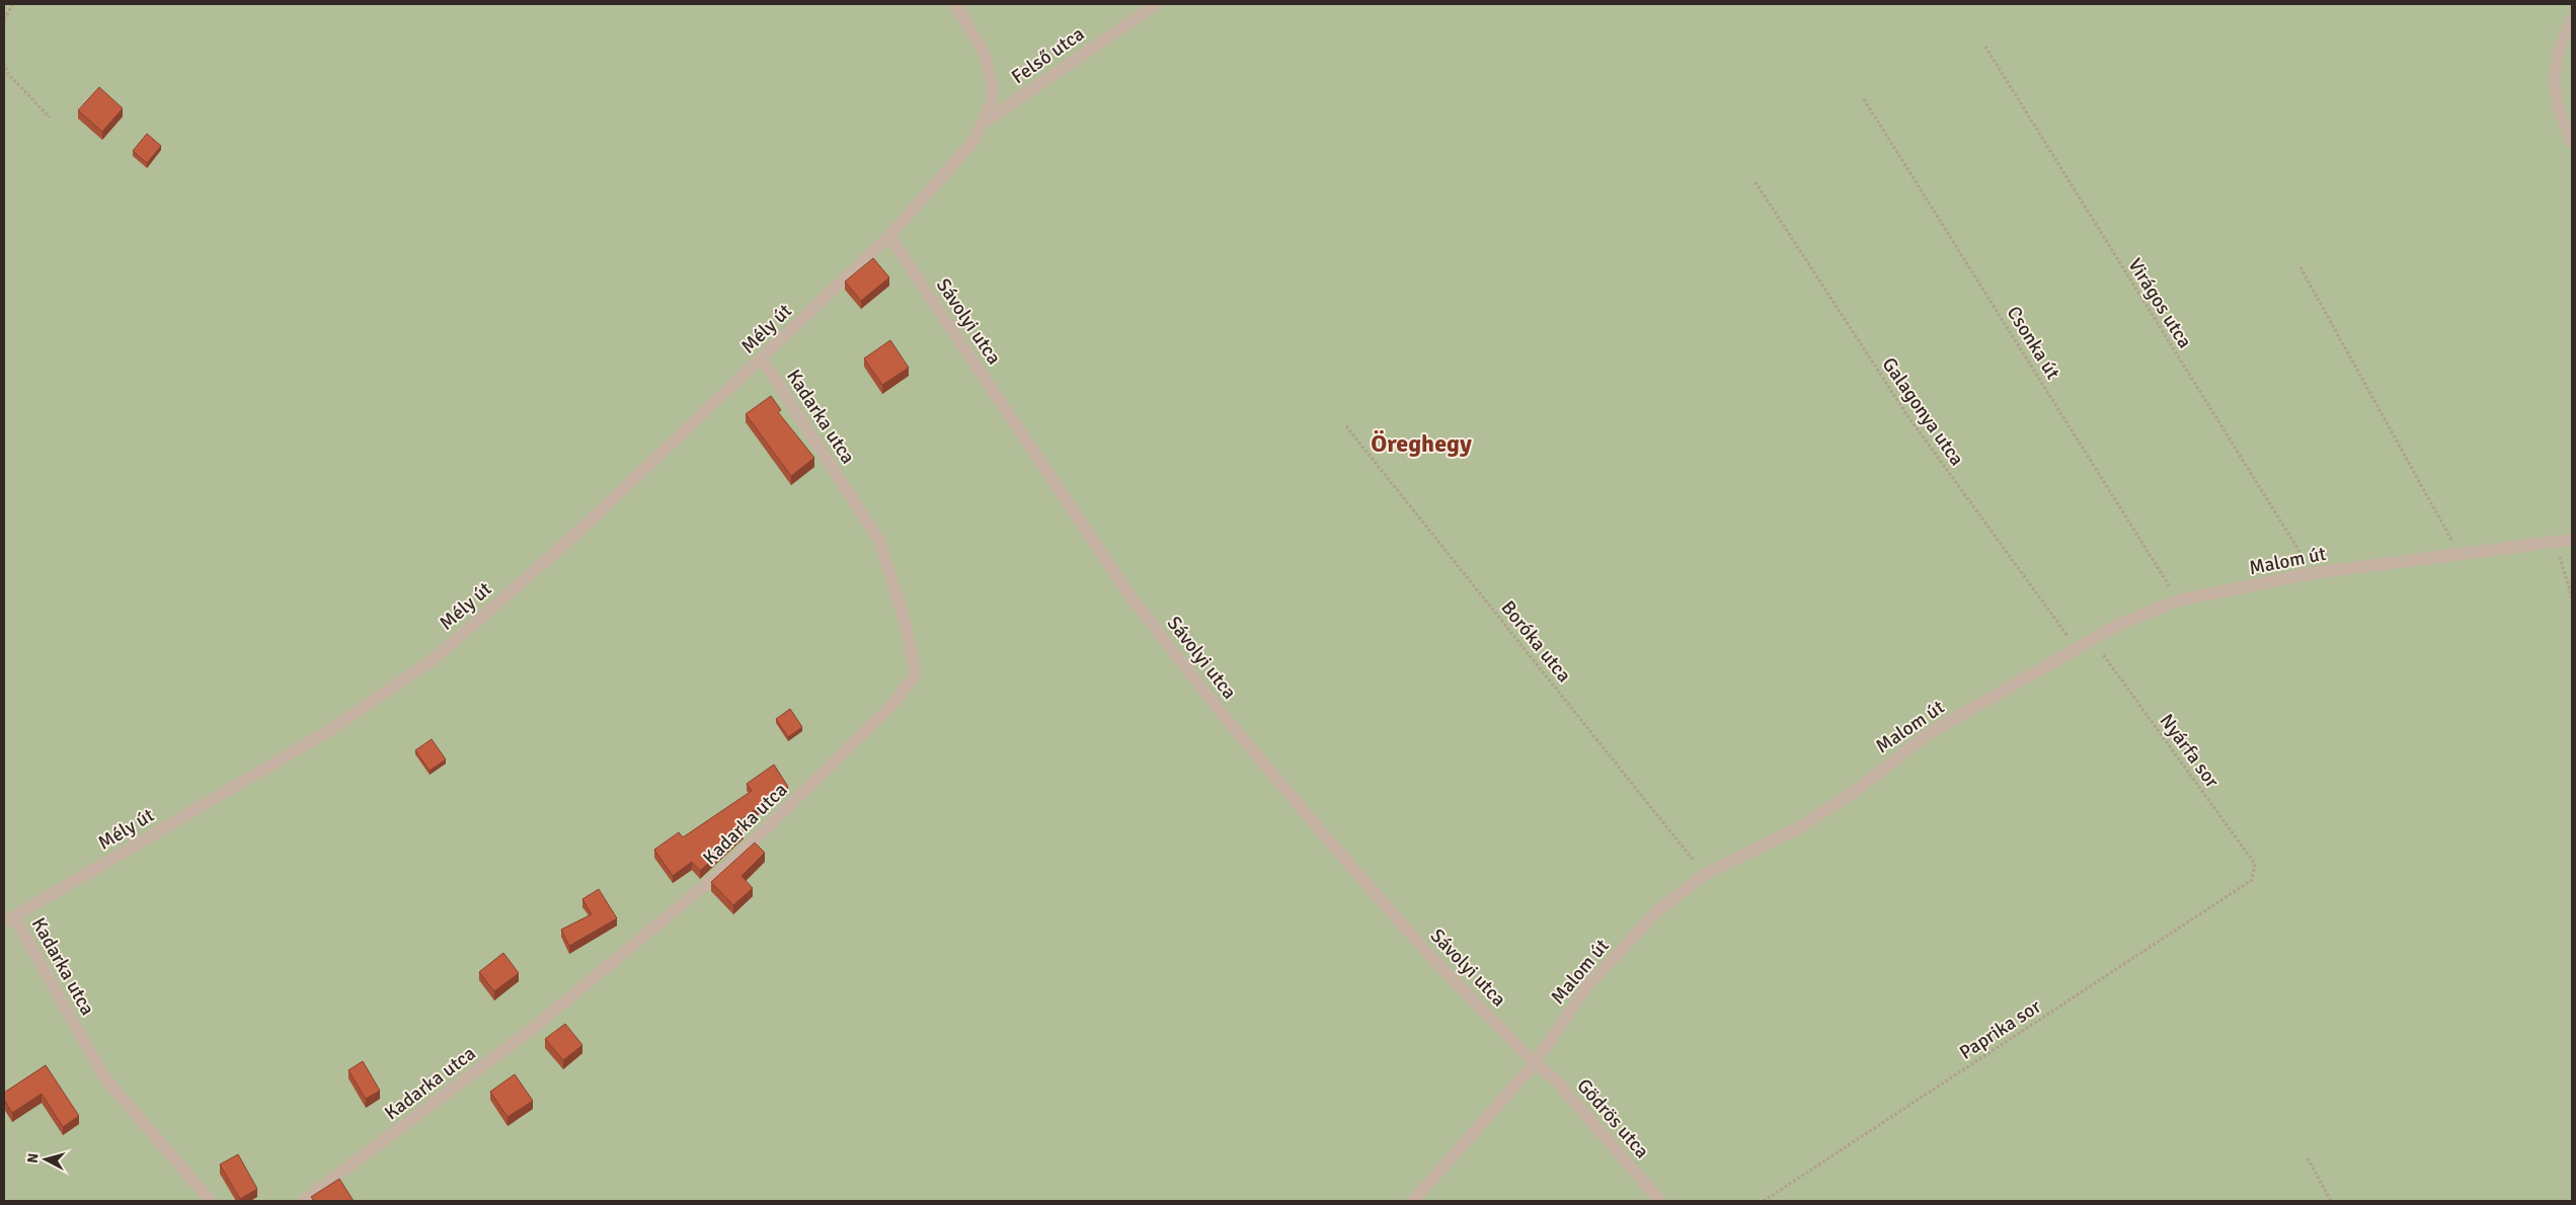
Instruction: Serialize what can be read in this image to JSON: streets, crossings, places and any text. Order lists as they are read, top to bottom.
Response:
{
  "streets": {
    "street": [
      "Felső utca",
      "Sávolyi utca",
      "Mély út",
      "Kadarka utca",
      "Malom út",
      "Gödrös utca"
    ],
    "path": [
      "Virágos utca",
      "Csonka út",
      "Galagonya utca",
      "Boróka utca",
      "Nyárfa sor",
      "Paprika sor"
    ]
  },
  "crossings": [
    ["Felső utca", "Mély út"],
    ["Virágos utca", "Malom út"],
    ["Sávolyi utca", "Mély út"],
    ["Sávolyi utca", "Malom út"],
    ["Sávolyi utca", "Gödrös utca"],
    ["Mély út", "Kadarka utca"],
    ["Csonka út", "Malom út"],
    ["Galagonya utca", "Malom út"],
    ["Malom út", "Boróka utca"],
    ["Malom út", "Nyárfa sor"],
    ["Malom út", "Gödrös utca"],
    ["Nyárfa sor", "Paprika sor"]
  ],
  "districts": ["Öreghegy"],
  "north": "left"
}
